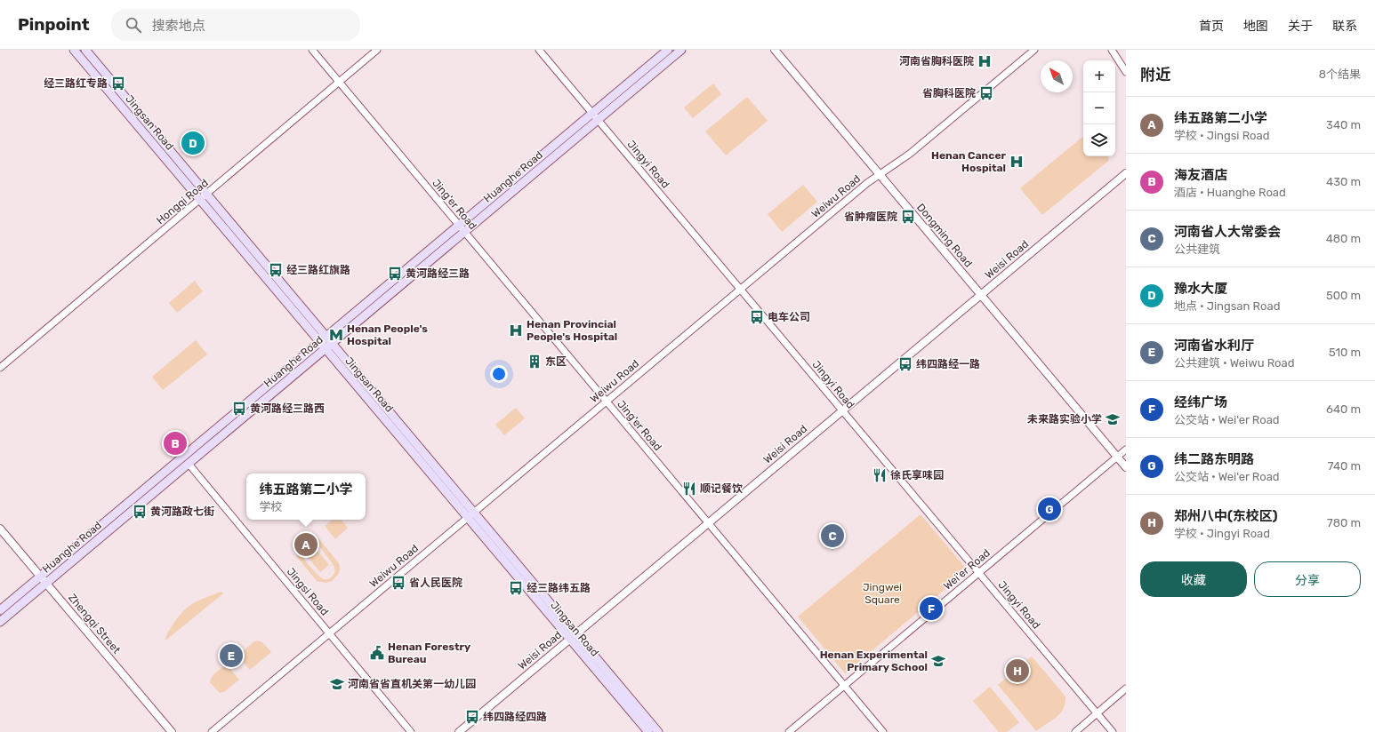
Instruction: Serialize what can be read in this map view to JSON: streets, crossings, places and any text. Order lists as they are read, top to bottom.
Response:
{
  "streets": {
    "main road": ["Jingsan Road", "Huanghe Road"],
    "street": [
      "Jingyi Road",
      "Weiwu Road",
      "Hongqi Road",
      "Jing'er Road",
      "Dongming Road",
      "Weisi Road",
      "Wei'er Road",
      "Jingsi Road",
      "Zhengqi Street"
    ]
  },
  "crossings": [
    ["Jingsan Road", "Huanghe Road"],
    ["Jingsan Road", "Weiwu Road"],
    ["Jingsan Road", "Hongqi Road"],
    ["Jingsan Road", "Weisi Road"],
    ["Jingyi Road", "Huanghe Road"],
    ["Jingyi Road", "Weiwu Road"],
    ["Jingyi Road", "Weisi Road"],
    ["Jingyi Road", "Wei'er Road"],
    ["Huanghe Road", "Jing'er Road"],
    ["Huanghe Road", "Jingsi Road"],
    ["Huanghe Road", "Zhengqi Street"],
    ["Weiwu Road", "Jing'er Road"],
    ["Weiwu Road", "Dongming Road"],
    ["Weiwu Road", "Jingsi Road"],
    ["Hongqi Road", "Jing'er Road"],
    ["Jing'er Road", "Weisi Road"],
    ["Jing'er Road", "Wei'er Road"],
    ["Dongming Road", "Weisi Road"],
    ["Dongming Road", "Wei'er Road"]
  ],
  "parks": ["Jingwei Square"],
  "places": {
    "hospital": ["河南省胸科医院", "Henan Cancer Hospital", "Henan Provincial People's Hospital"],
    "bus stop": [
      "经三路红专路",
      "省胸科医院",
      "省肿瘤医院",
      "经三路红旗路",
      "黄河路经三路",
      "电车公司",
      "纬四路经一路",
      "黄河路经三路西",
      "黄河路政七街",
      "省人民医院",
      "经三路纬五路",
      "纬四路经四路"
    ],
    "metro station": ["Henan People's Hospital"],
    "building": ["东区"],
    "school or university": ["未来路实验小学", "Henan Experimental Primary School", "河南省省直机关第一幼儿园"],
    "restaurant": ["徐氏享味园", "顺记餐饮"],
    "public building": ["Henan Forestry Bureau"]
  },
  "north": "top left",
  "page": {
    "header": "Pinpoint",
    "search": "搜索地点",
    "nav": [
      "首页",
      "地图",
      "关于",
      "联系"
    ],
    "heading": ["附近", "8个结果"],
    "map_buttons": ["+", "−"],
    "list": [
      {
        "mark": "A",
        "name": "纬五路第二小学",
        "note": "学校 · Jingsi Road",
        "value": "340 m"
      },
      {
        "mark": "B",
        "name": "海友酒店",
        "note": "酒店 · Huanghe Road",
        "value": "430 m"
      },
      {
        "mark": "C",
        "name": "河南省人大常委会",
        "note": "公共建筑",
        "value": "480 m"
      },
      {
        "mark": "D",
        "name": "豫水大厦",
        "note": "地点 · Jingsan Road",
        "value": "500 m"
      },
      {
        "mark": "E",
        "name": "河南省水利厅",
        "note": "公共建筑 · Weiwu Road",
        "value": "510 m"
      },
      {
        "mark": "F",
        "name": "经纬广场",
        "note": "公交站 · Wei'er Road",
        "value": "640 m"
      },
      {
        "mark": "G",
        "name": "纬二路东明路",
        "note": "公交站 · Wei'er Road",
        "value": "740 m"
      },
      {
        "mark": "H",
        "name": "郑州八中(东校区)",
        "note": "学校 · Jingyi Road",
        "value": "780 m"
      }
    ],
    "pins": [
      "D",
      "B",
      "G",
      "C",
      "A",
      "F",
      "E",
      "H"
    ],
    "popup": ["纬五路第二小学", "学校"],
    "buttons": ["收藏", "分享"]
  }
}
